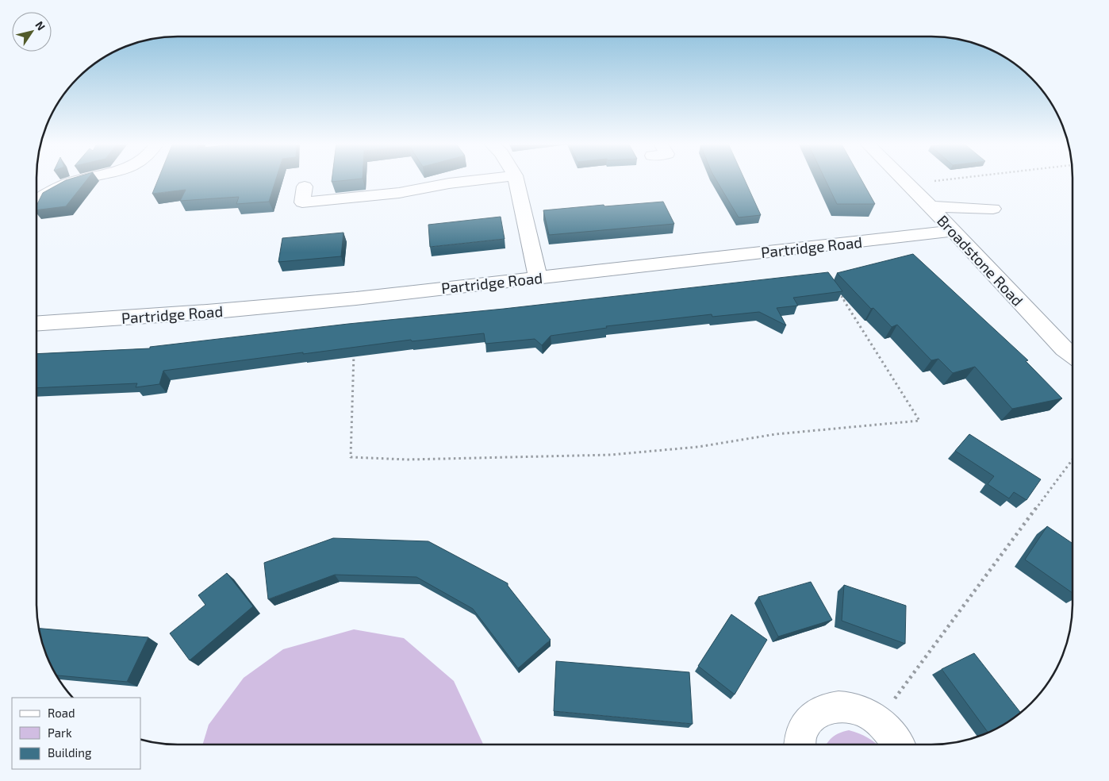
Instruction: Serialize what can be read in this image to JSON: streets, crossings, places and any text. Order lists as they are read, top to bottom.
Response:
{
  "streets": {
    "street": ["Partridge Road", "Broadstone Road"]
  },
  "crossings": [
    ["Partridge Road", "Broadstone Road"]
  ],
  "legend": ["Road", "Park", "Building"],
  "north": "top right"
}
